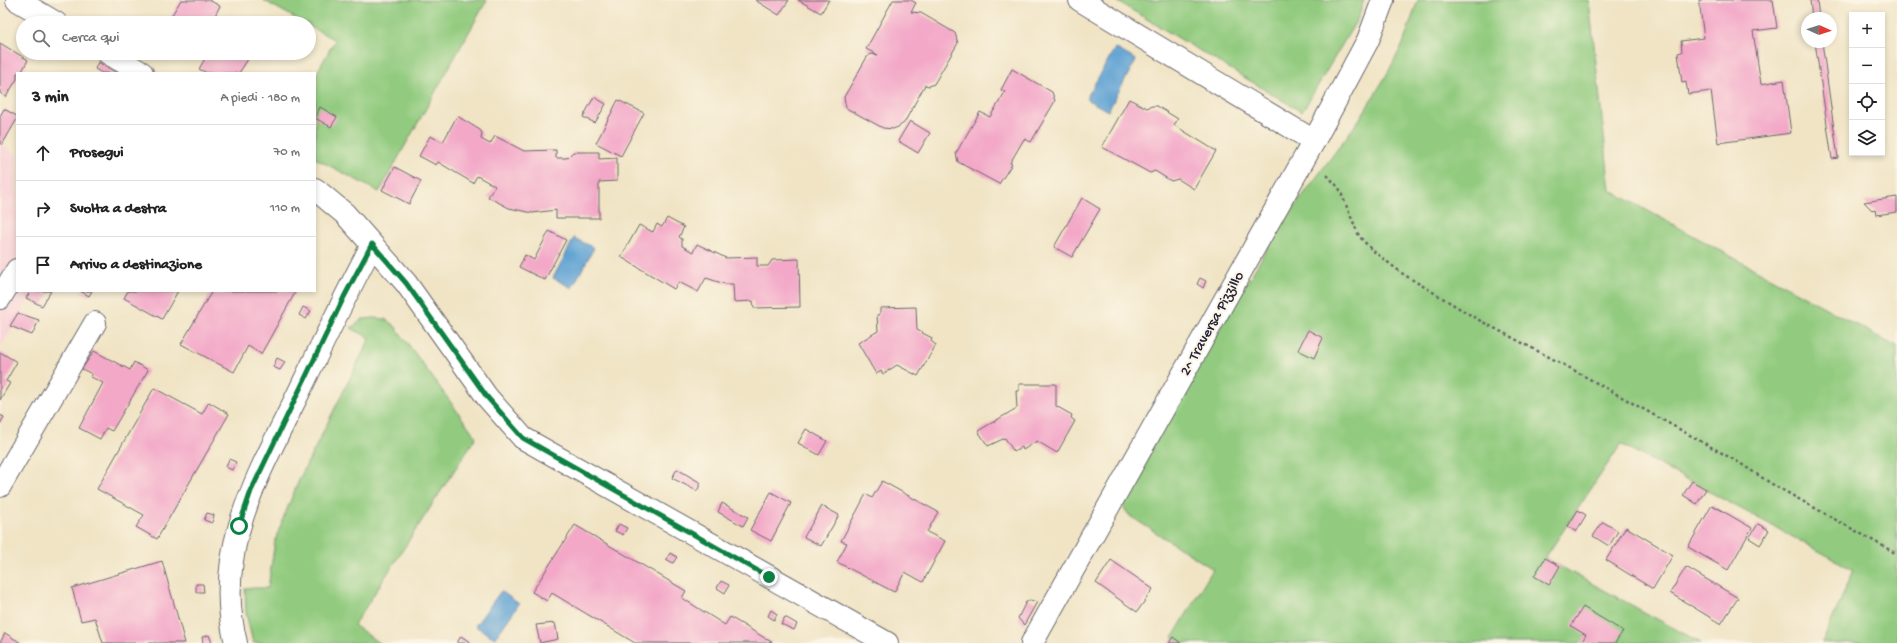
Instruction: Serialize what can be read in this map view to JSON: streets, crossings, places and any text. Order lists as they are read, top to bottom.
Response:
{
  "streets": {
    "street": ["2^ Traversa Pizzillo"]
  },
  "north": "right",
  "page": {
    "map_buttons": ["+", "−"],
    "search": "Cerca qui",
    "heading": ["3 min", "A piedi · 180 m"],
    "list": [
      ["Prosegui", "70 m"],
      ["Svolta a destra", "110 m"],
      "Arrivo a destinazione"
    ]
  }
}
